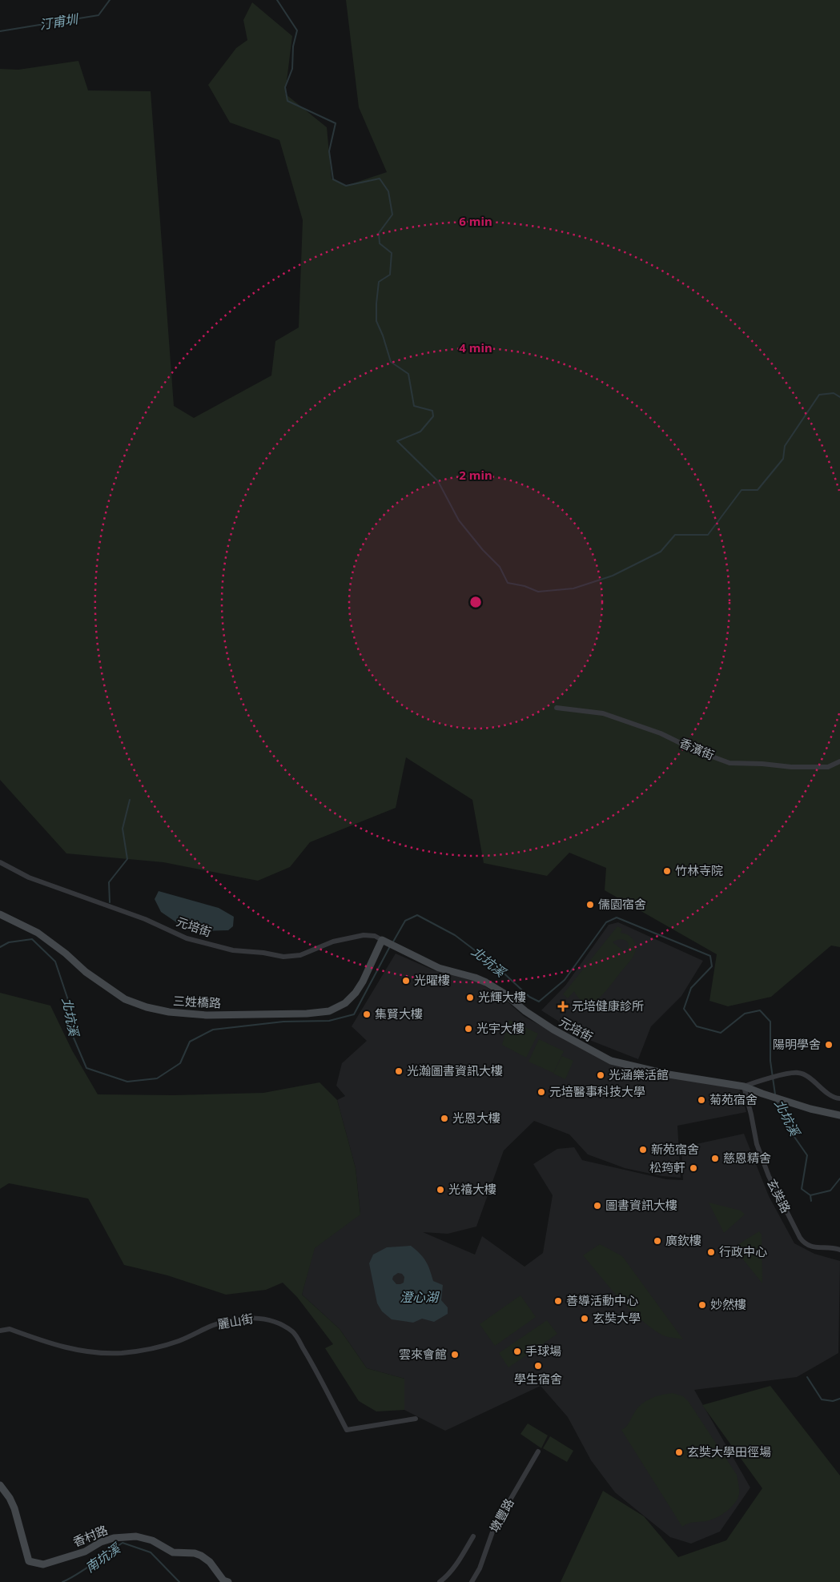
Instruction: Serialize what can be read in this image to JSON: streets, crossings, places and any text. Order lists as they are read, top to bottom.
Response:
{
  "streets": {
    "street": [
      "香濱街",
      "元培街",
      "三姓橋路",
      "玄奘路",
      "麗山街",
      "墩豐路",
      "香村路"
    ]
  },
  "crossings": [
    ["元培街", "三姓橋路"],
    ["元培街", "玄奘路"]
  ],
  "water": [
    "汀甫圳",
    "北坑溪",
    "澄心湖",
    "南坑溪"
  ],
  "places": {
    "other": [
      "竹林寺院",
      "儒園宿舍",
      "光曜樓",
      "光輝大樓",
      "集賢大樓",
      "光宇大樓",
      "陽明學舍",
      "光瀚圖書資訊大樓",
      "光涵樂活館",
      "元培醫事科技大學",
      "菊苑宿舍",
      "光恩大樓",
      "新苑宿舍",
      "慈恩精舍",
      "松筠軒",
      "光禧大樓",
      "圖書資訊大樓",
      "廣欽樓",
      "行政中心",
      "善導活動中心",
      "妙然樓",
      "玄奘大學",
      "手球場",
      "雲來會館",
      "學生宿舍",
      "玄奘大學田徑場"
    ],
    "health": ["元培健康診所"]
  },
  "rings": ["6 min", "4 min", "2 min"]
}
